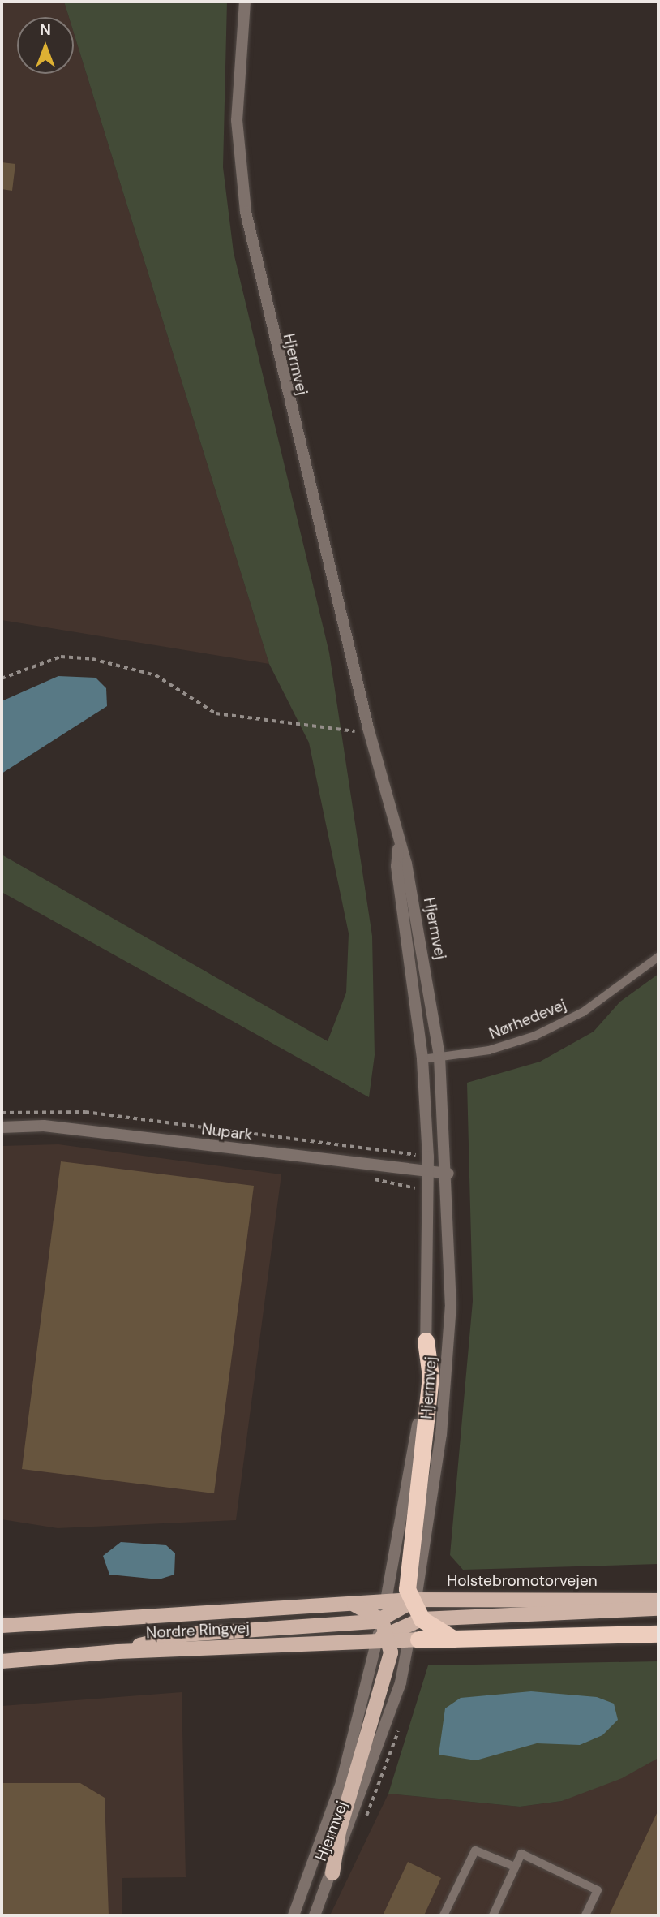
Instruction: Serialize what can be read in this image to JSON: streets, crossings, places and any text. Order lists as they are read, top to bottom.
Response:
{
  "streets": {
    "main road": ["Holstebromotorvejen", "Nordre Ringvej"],
    "street": ["Hjermvej", "Nupark"],
    "lane": ["Nørhedevej"]
  },
  "crossings": [
    ["Hjermvej", "Nørhedevej"],
    ["Hjermvej", "Nupark"],
    ["Hjermvej", "Holstebromotorvejen"],
    ["Hjermvej", "Nordre Ringvej"],
    ["Holstebromotorvejen", "Nordre Ringvej"]
  ],
  "north": "top"
}
